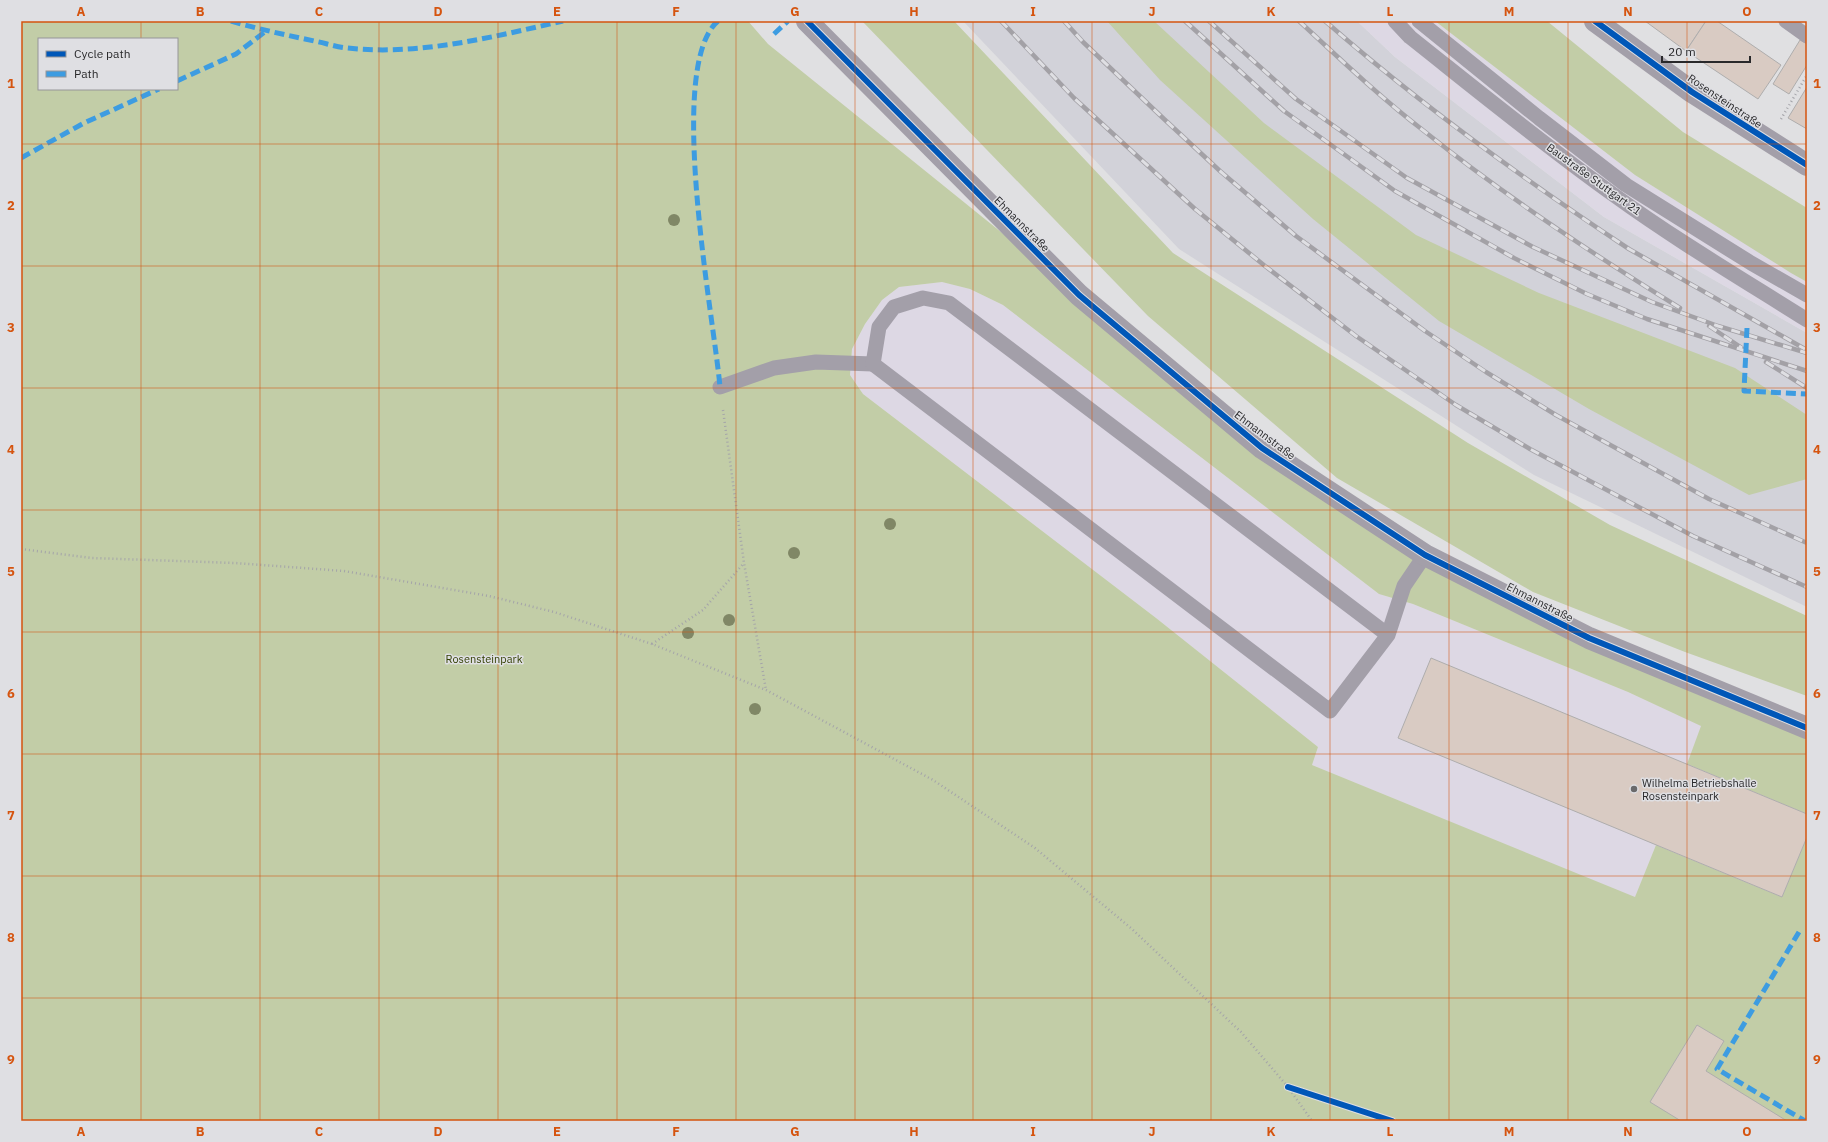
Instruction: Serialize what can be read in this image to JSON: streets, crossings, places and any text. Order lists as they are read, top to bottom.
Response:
{
  "streets": {
    "street": ["Rosensteinstraße", "Ehmannstraße"],
    "lane": ["Baustraße Stuttgart 21"]
  },
  "parks": ["Rosensteinpark"],
  "places": ["Wilhelma Betriebshalle Rosensteinpark"],
  "legend": ["Cycle path", "Path"],
  "scale_bar": "20 m",
  "grid": {
    "columns": [
      "A",
      "B",
      "C",
      "D",
      "E",
      "F",
      "G",
      "H",
      "I",
      "J",
      "K",
      "L",
      "M",
      "N",
      "O"
    ],
    "rows": [
      "1",
      "2",
      "3",
      "4",
      "5",
      "6",
      "7",
      "8",
      "9"
    ]
  }
}
